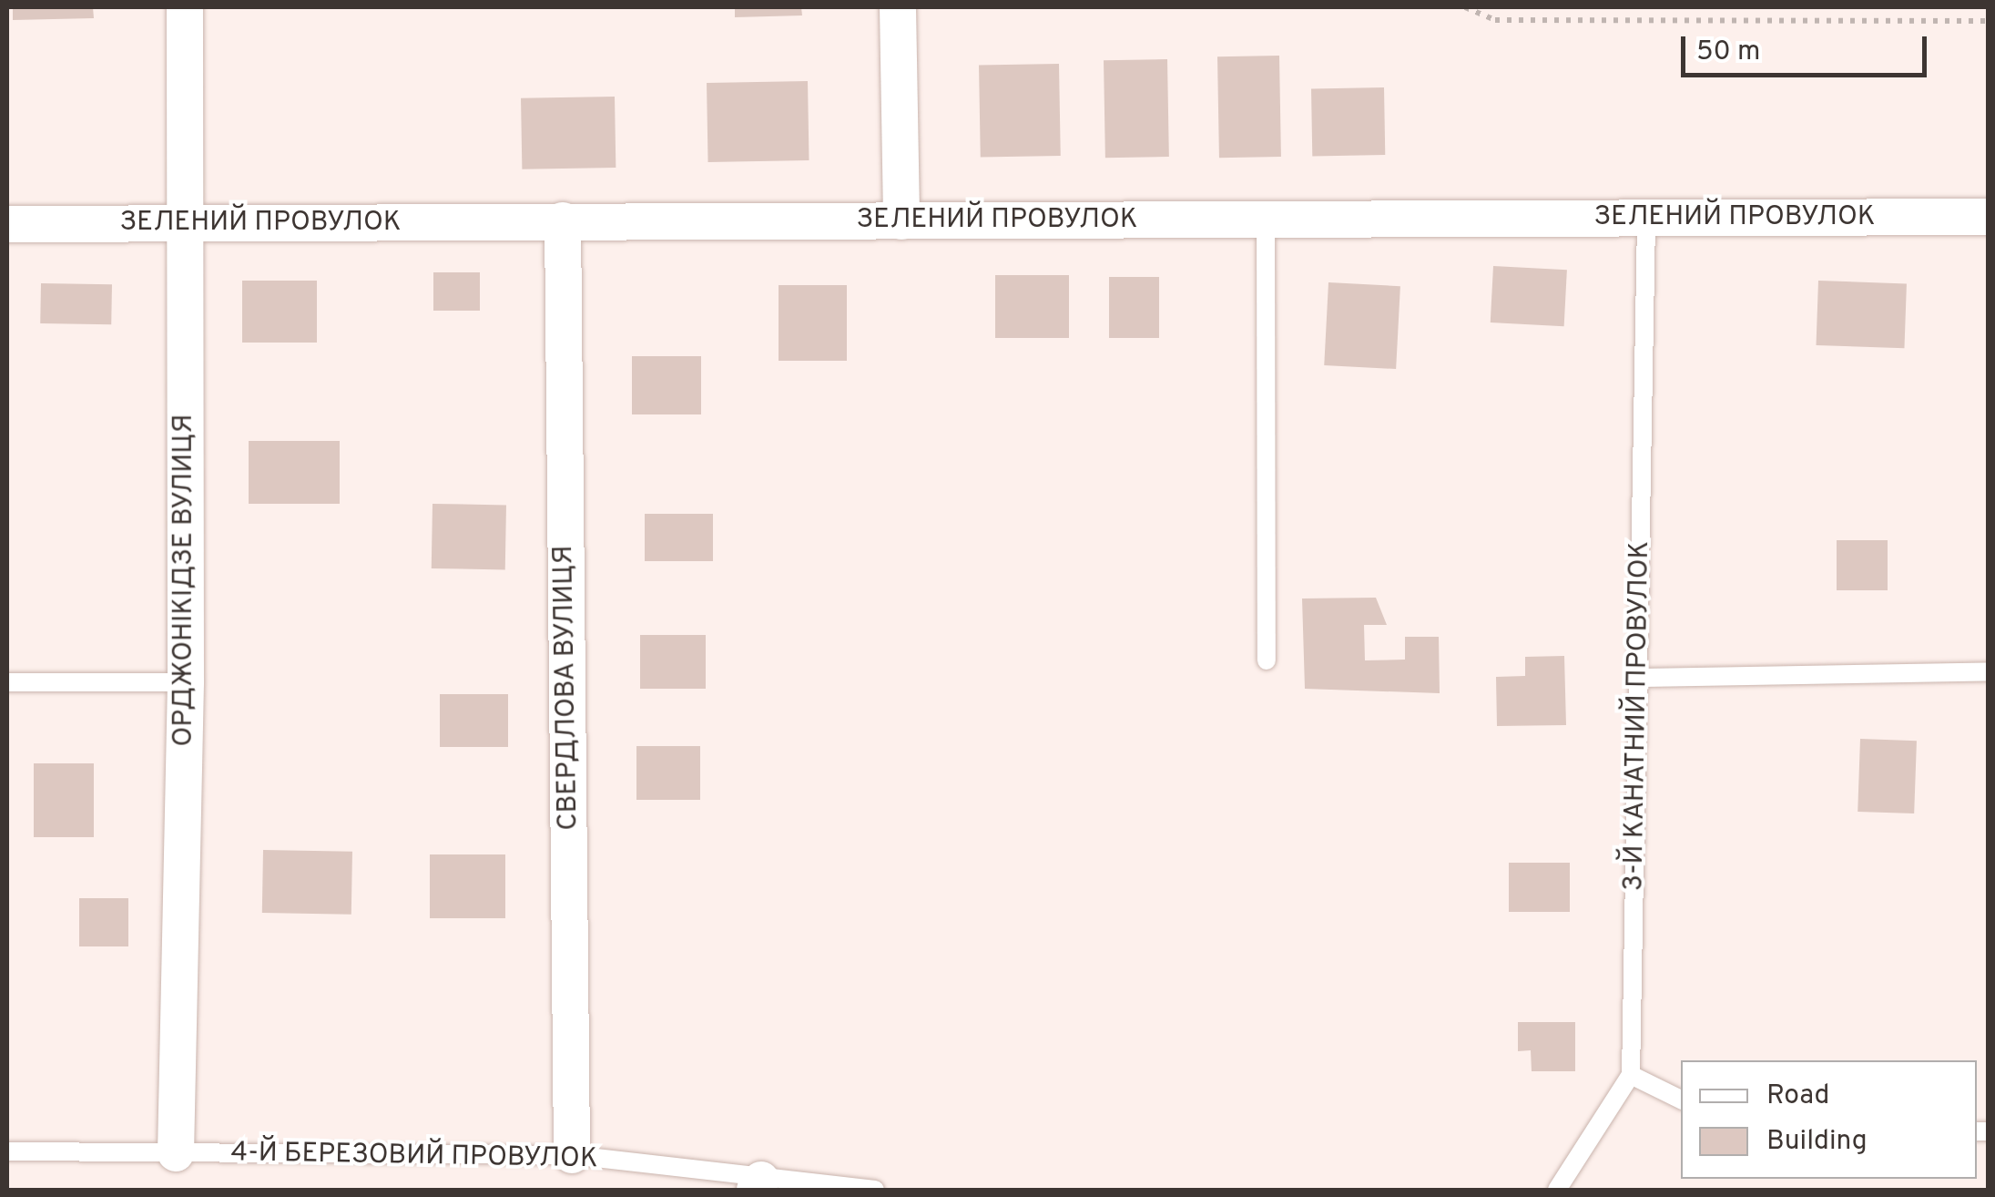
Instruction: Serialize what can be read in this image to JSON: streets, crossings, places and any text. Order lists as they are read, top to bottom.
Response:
{
  "streets": {
    "street": ["ЗЕЛЕНИЙ ПРОВУЛОК", "ОРДЖОНІКІДЗЕ ВУЛИЦЯ", "СВЕРДЛОВА ВУЛИЦЯ"],
    "lane": ["3-Й КАНАТНИЙ ПРОВУЛОК", "4-Й БЕРЕЗОВИЙ ПРОВУЛОК"]
  },
  "crossings": [
    ["ЗЕЛЕНИЙ ПРОВУЛОК", "ОРДЖОНІКІДЗЕ ВУЛИЦЯ"],
    ["ЗЕЛЕНИЙ ПРОВУЛОК", "СВЕРДЛОВА ВУЛИЦЯ"],
    ["ЗЕЛЕНИЙ ПРОВУЛОК", "3-Й КАНАТНИЙ ПРОВУЛОК"],
    ["ОРДЖОНІКІДЗЕ ВУЛИЦЯ", "4-Й БЕРЕЗОВИЙ ПРОВУЛОК"],
    ["СВЕРДЛОВА ВУЛИЦЯ", "4-Й БЕРЕЗОВИЙ ПРОВУЛОК"]
  ],
  "legend": ["Road", "Building"],
  "scale_bar": "50 m"
}
